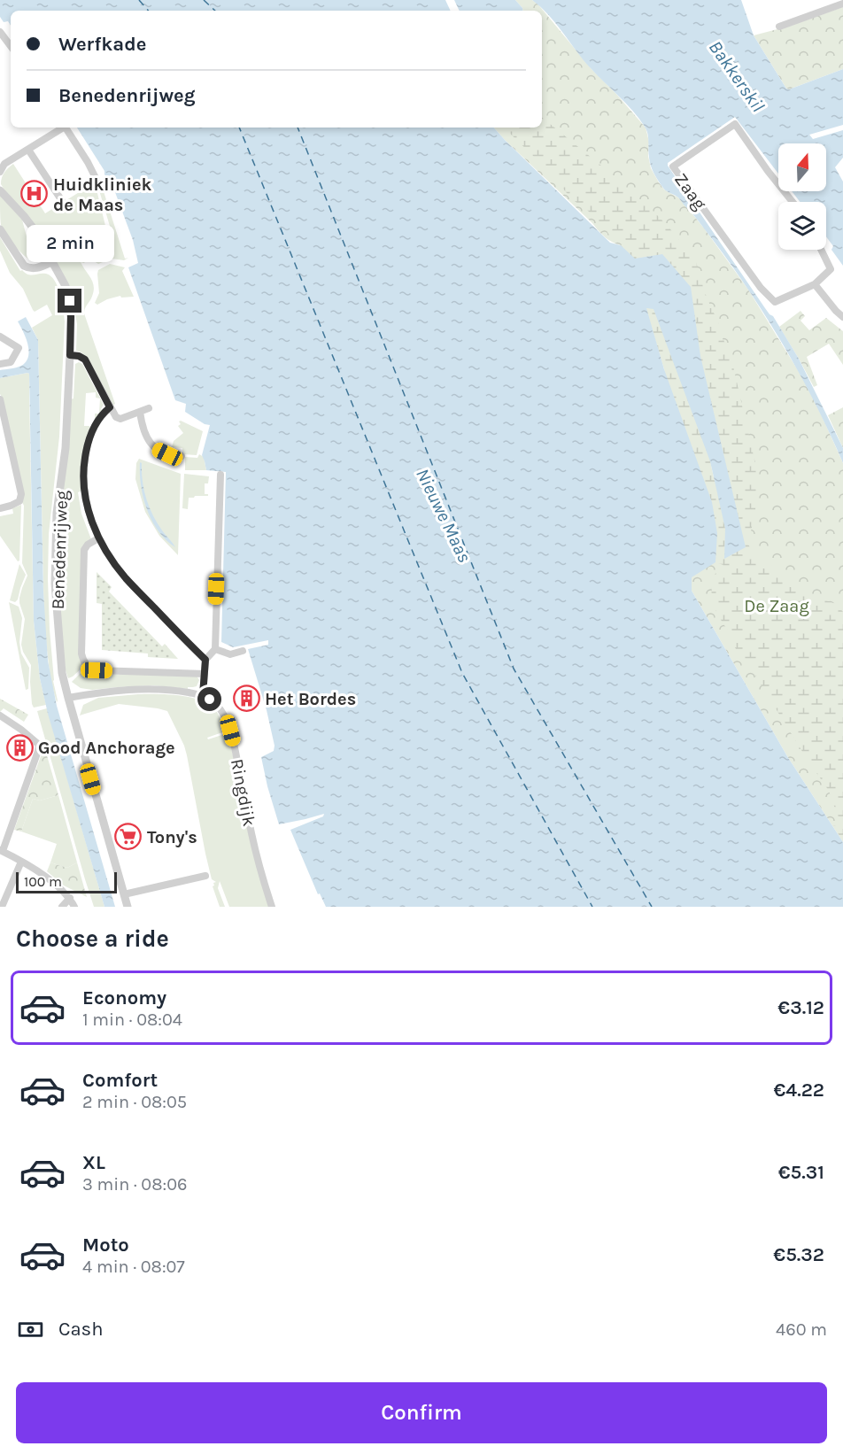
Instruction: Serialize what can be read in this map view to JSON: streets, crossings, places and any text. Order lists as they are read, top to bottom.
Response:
{
  "streets": {
    "street": ["Zaag", "Benedenrijweg", "Ringdijk"]
  },
  "water": ["Bakkerskil", "Nieuwe Maas"],
  "parks": ["De Zaag"],
  "places": {
    "hospital": ["Huidkliniek de Maas"],
    "building": ["Het Bordes", "Good Anchorage"],
    "supermarket": ["Tony's"]
  },
  "scale_bar": "100 m",
  "north": "top",
  "page": {
    "banner": ["Werfkade", "Benedenrijweg"],
    "bubble": "2 min",
    "scale": "100 m",
    "heading": "Choose a ride",
    "list": [
      {
        "name": "Economy",
        "note": "1 min · 08:04",
        "value": "€3.12"
      },
      {
        "name": "Comfort",
        "note": "2 min · 08:05",
        "value": "€4.22"
      },
      {
        "name": "XL",
        "note": "3 min · 08:06",
        "value": "€5.31"
      },
      {
        "name": "Moto",
        "note": "4 min · 08:07",
        "value": "€5.32"
      }
    ],
    "pay": ["Cash", "460 m"],
    "buttons": "Confirm"
  }
}
